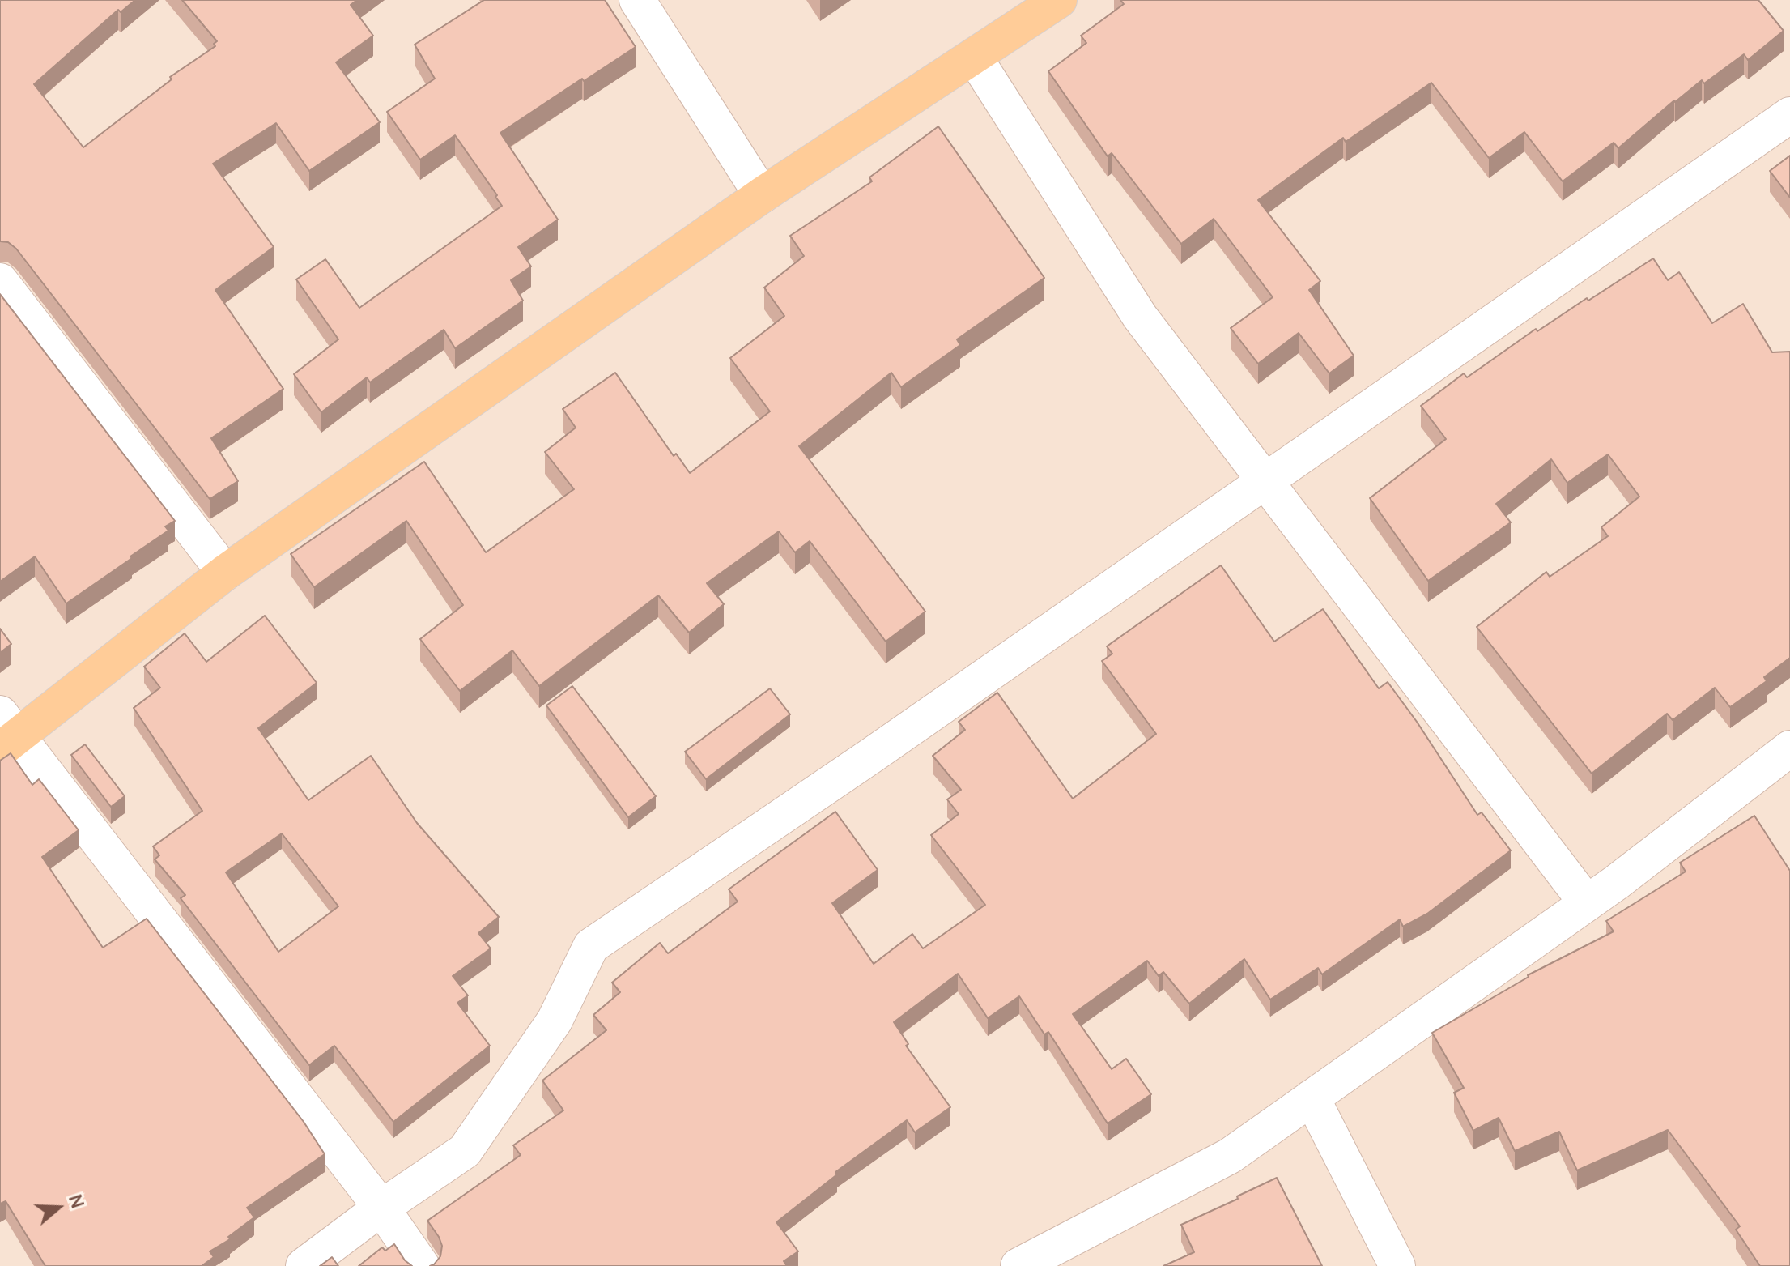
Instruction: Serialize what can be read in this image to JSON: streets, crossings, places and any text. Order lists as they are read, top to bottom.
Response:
{
  "north": "right"
}
